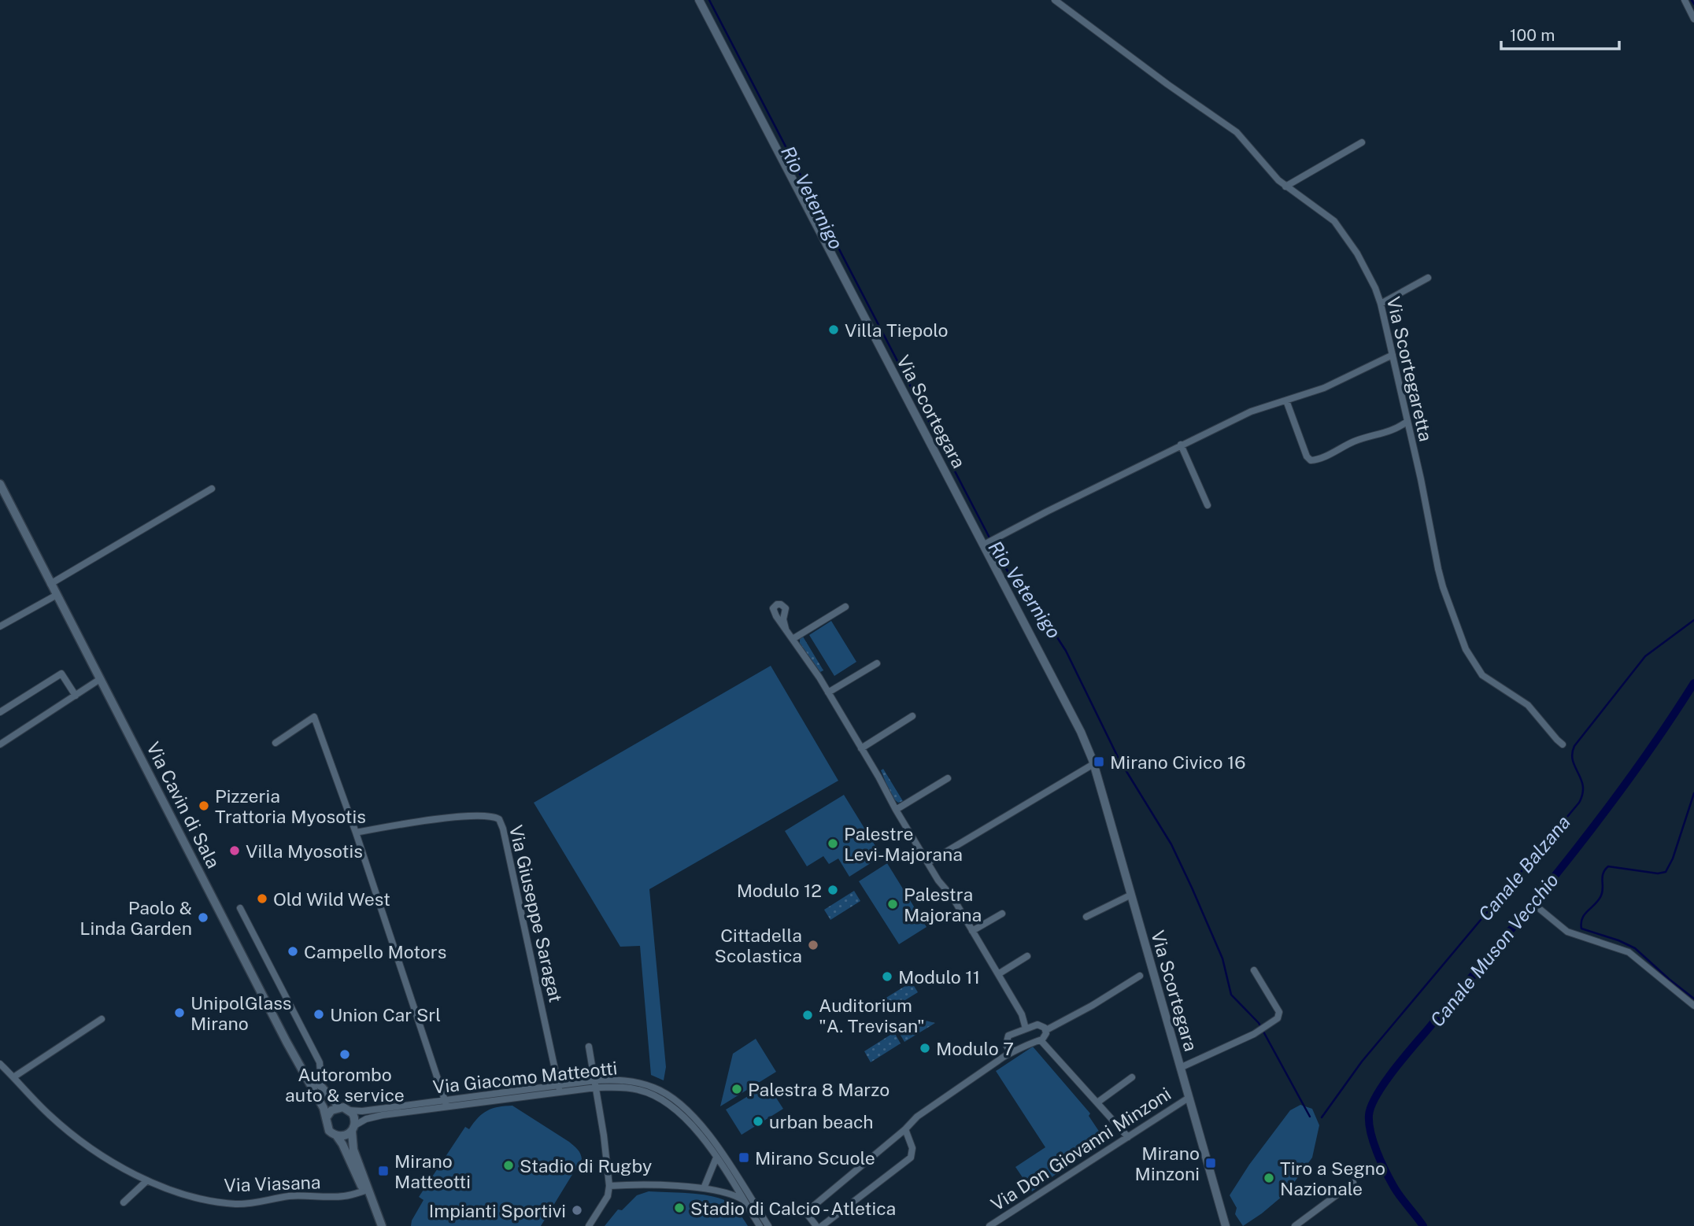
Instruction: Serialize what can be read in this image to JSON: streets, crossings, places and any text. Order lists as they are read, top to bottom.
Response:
{
  "streets": {
    "main road": ["Via Cavin di Sala"],
    "street": [
      "Via Scortegaretta",
      "Via Scortegara",
      "Via Giuseppe Saragat",
      "Via Giacomo Matteotti",
      "Via Don Giovanni Minzoni",
      "Via Viasana"
    ]
  },
  "crossings": [
    ["Via Scortegara", "Via Don Giovanni Minzoni"],
    ["Via Cavin di Sala", "Via Giacomo Matteotti"],
    ["Via Giuseppe Saragat", "Via Giacomo Matteotti"]
  ],
  "water": ["Rio Veternigo", "Canale Balzana", "Canale Muson Vecchio"],
  "places": {
    "other": [
      "Villa Tiepolo",
      "Pizzeria Trattoria Myosotis",
      "Palestre Levi-Majorana",
      "Villa Myosotis",
      "Modulo 12",
      "Old Wild West",
      "Palestra Majorana",
      "Paolo & Linda Garden",
      "Cittadella Scolastica",
      "Campello Motors",
      "Modulo 11",
      "UnipolGlass Mirano",
      "Union Car Srl",
      "Auditorium \"A. Trevisan\"",
      "Modulo 7",
      "Autorombo auto & service",
      "Palestra 8 Marzo",
      "urban beach",
      "Stadio di Rugby",
      "Tiro a Segno Nazionale",
      "Stadio di Calcio - Atletica",
      "Impianti Sportivi"
    ],
    "transit": [
      "Mirano Civico 16",
      "Mirano Scuole",
      "Mirano Minzoni",
      "Mirano Matteotti"
    ]
  },
  "scale_bar": "100 m"
}
